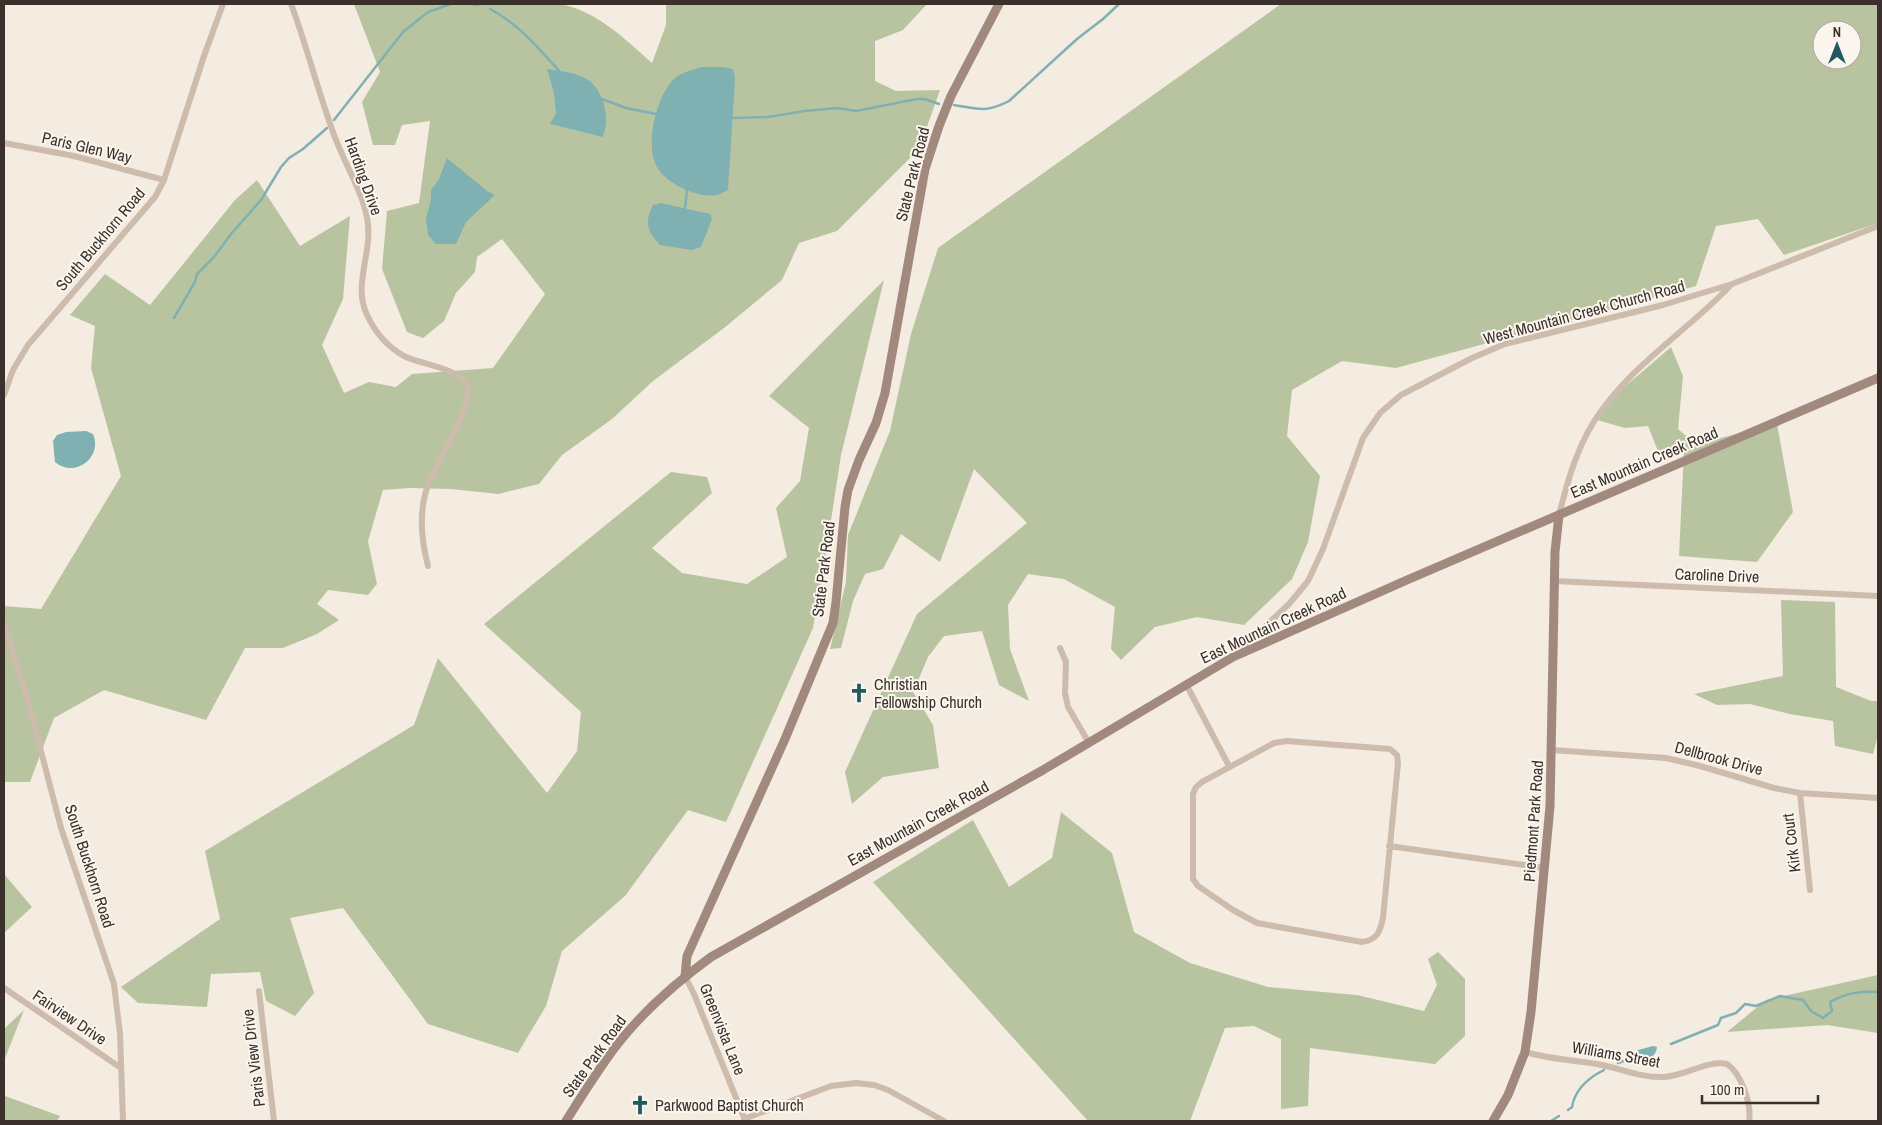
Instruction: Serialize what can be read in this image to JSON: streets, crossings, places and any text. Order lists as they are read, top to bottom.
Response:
{
  "streets": {
    "street": [
      "Paris Glen Way",
      "State Park Road",
      "Harding Drive",
      "South Buckhorn Road",
      "West Mountain Creek Church Road",
      "East Mountain Creek Road",
      "Caroline Drive",
      "Dellbrook Drive",
      "Piedmont Park Road",
      "Kirk Court",
      "Fairview Drive",
      "Greenvista Lane",
      "Williams Street",
      "Paris View Drive"
    ]
  },
  "crossings": [
    ["Paris Glen Way", "South Buckhorn Road"],
    ["State Park Road", "East Mountain Creek Road"],
    ["State Park Road", "Greenvista Lane"],
    ["South Buckhorn Road", "Fairview Drive"],
    ["West Mountain Creek Church Road", "East Mountain Creek Road"],
    ["East Mountain Creek Road", "Piedmont Park Road"],
    ["East Mountain Creek Road", "Greenvista Lane"],
    ["Caroline Drive", "Piedmont Park Road"],
    ["Dellbrook Drive", "Piedmont Park Road"],
    ["Dellbrook Drive", "Kirk Court"],
    ["Piedmont Park Road", "Williams Street"]
  ],
  "places": {
    "church": ["Christian Fellowship Church", "Parkwood Baptist Church"]
  },
  "scale_bar": "100 m",
  "north": "top"
}
